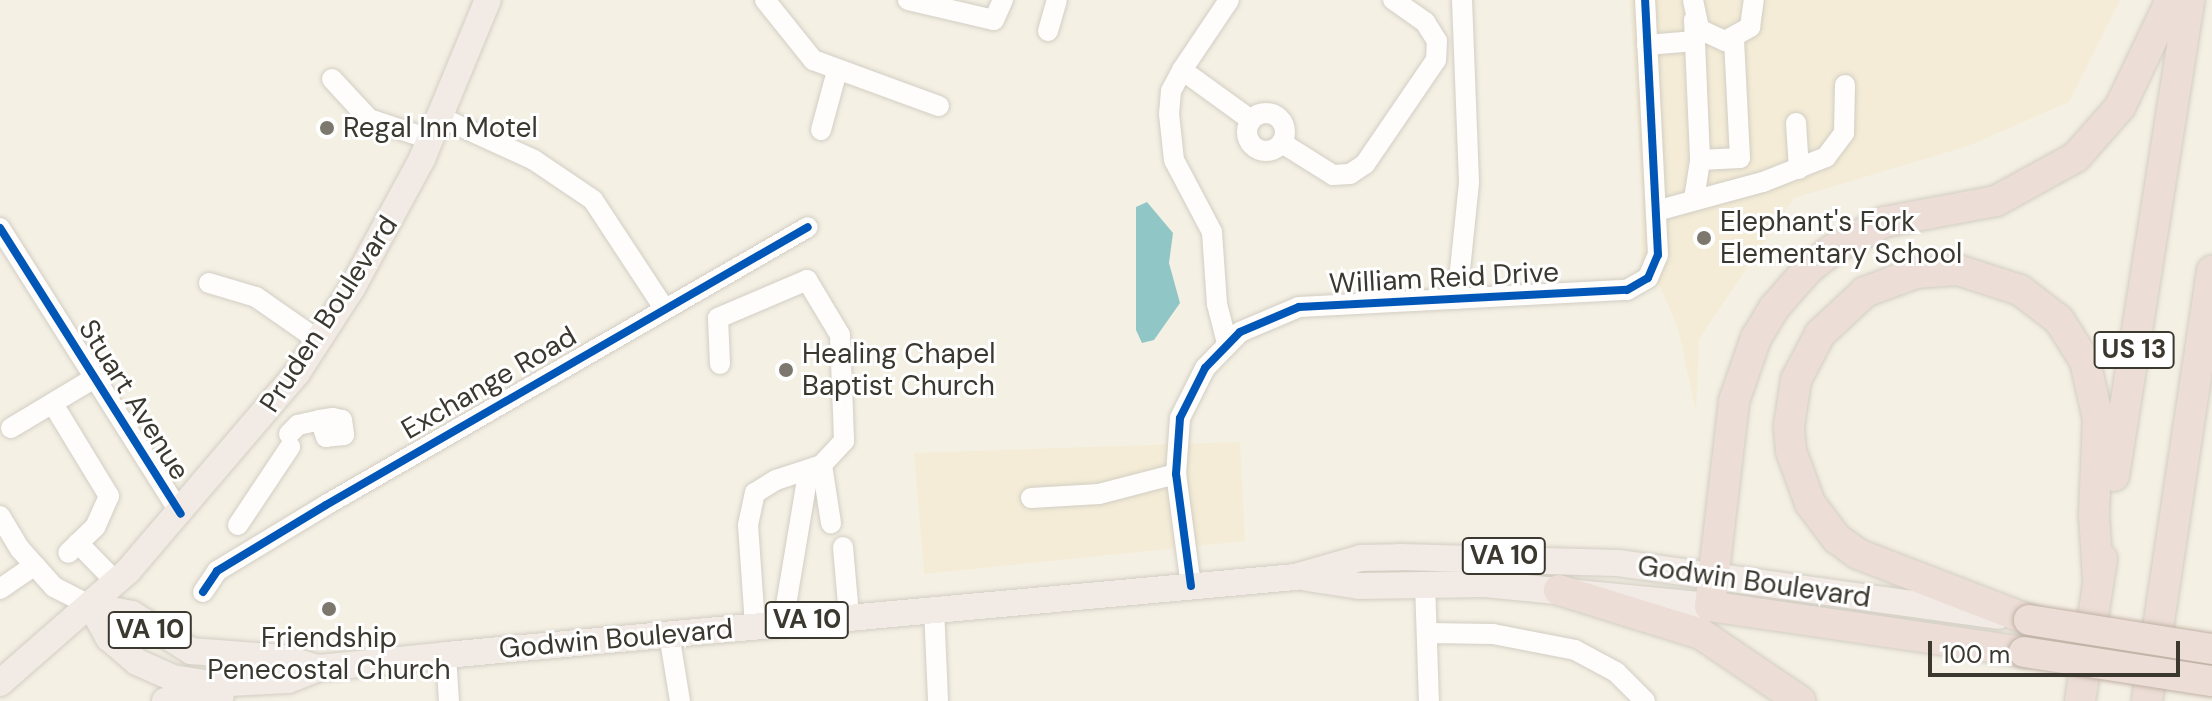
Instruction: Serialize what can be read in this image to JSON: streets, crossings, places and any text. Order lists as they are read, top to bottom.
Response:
{
  "streets": {
    "highway": ["US 13", "VA 10", "Godwin Boulevard"],
    "main road": ["Pruden Boulevard"],
    "street": ["William Reid Drive", "Exchange Road", "Stuart Avenue"]
  },
  "crossings": [
    ["William Reid Drive", "Godwin Boulevard"],
    ["Pruden Boulevard", "Stuart Avenue"],
    ["Pruden Boulevard", "Godwin Boulevard"],
    ["VA 10", "Godwin Boulevard"]
  ],
  "places": [
    "Regal Inn Motel",
    "Elephant's Fork Elementary School",
    "Healing Chapel Baptist Church",
    "Friendship Penecostal Church"
  ],
  "scale_bar": "100 m"
}
